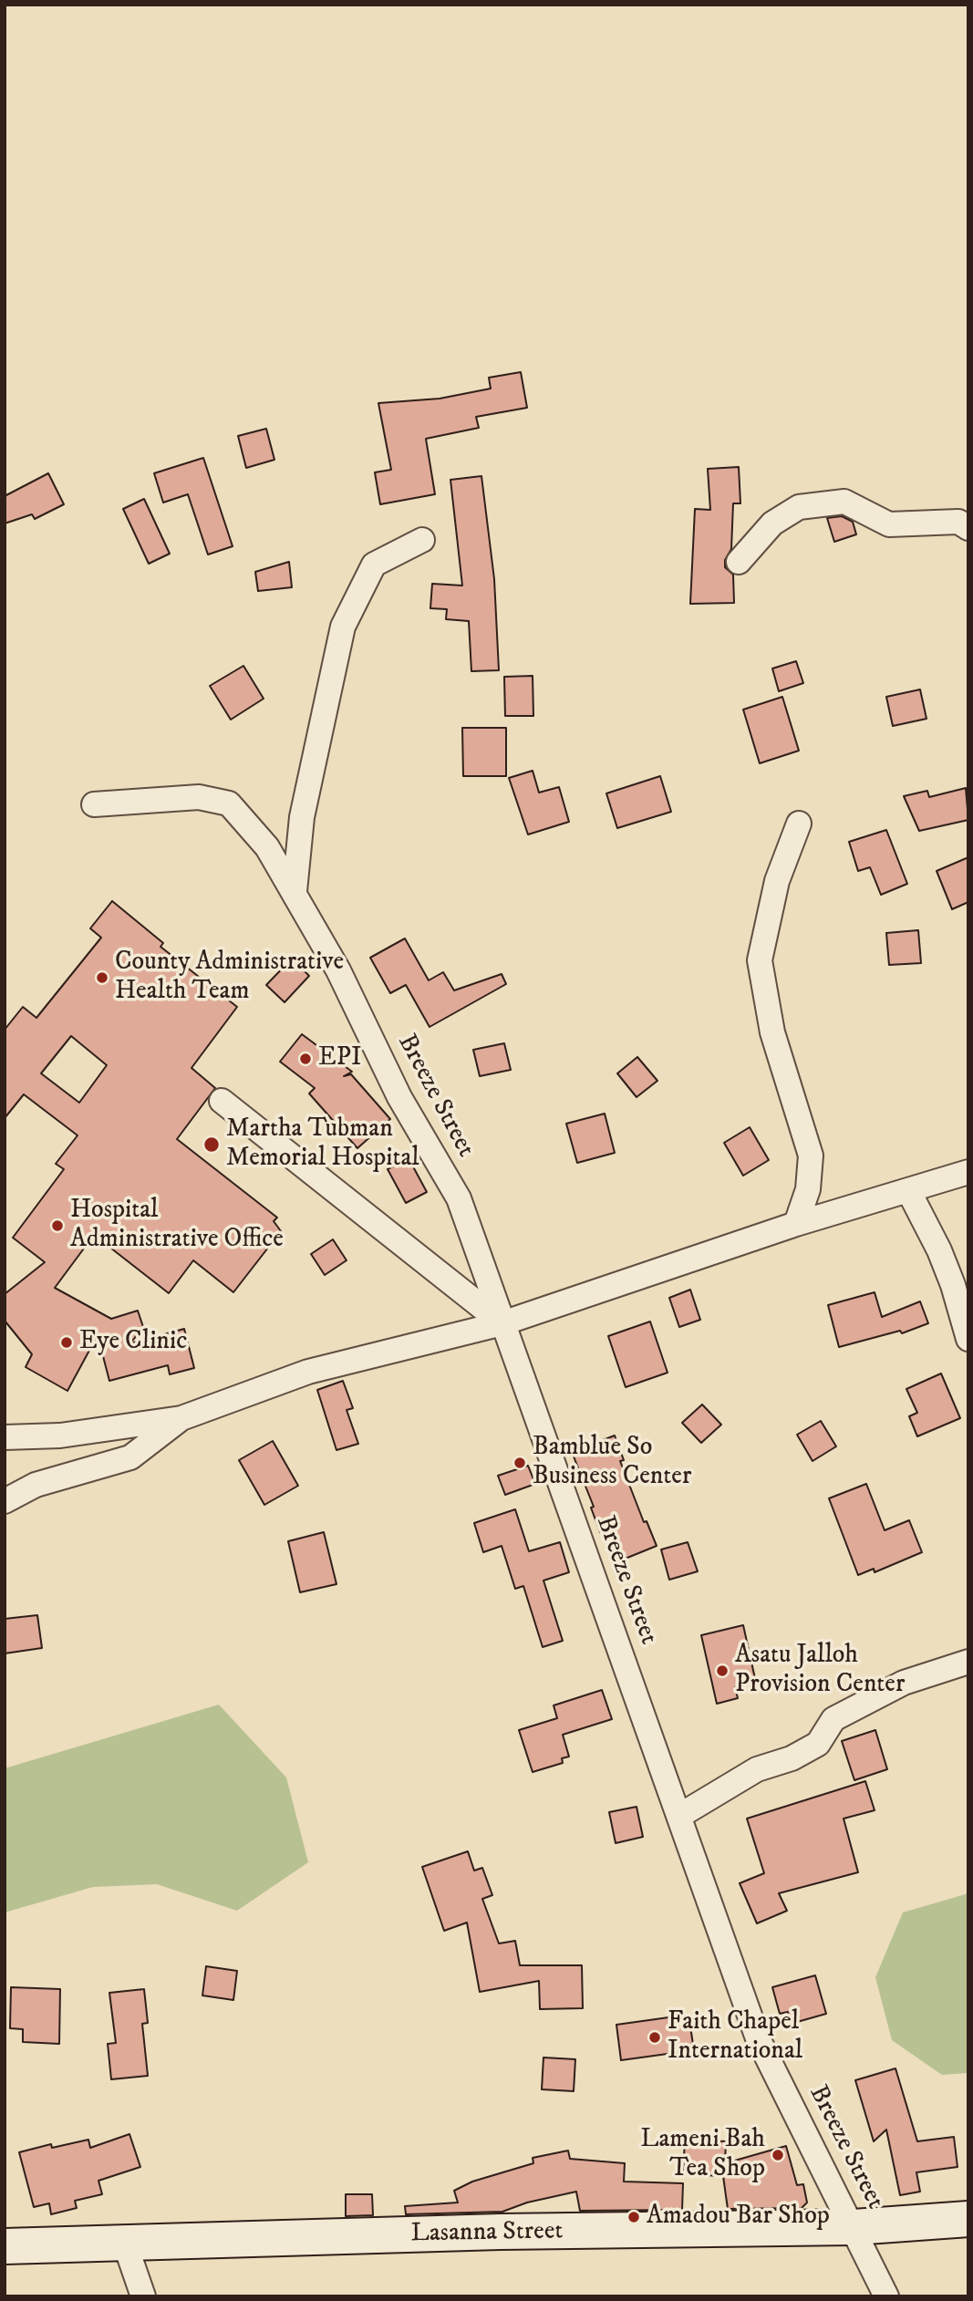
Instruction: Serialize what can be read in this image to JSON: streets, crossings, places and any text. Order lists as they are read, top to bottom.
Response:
{
  "streets": {
    "street": ["Breeze Street", "Lasanna Street"]
  },
  "crossings": [
    ["Breeze Street", "Lasanna Street"]
  ],
  "places": [
    "County Administrative Health Team",
    "EPI",
    "Martha Tubman Memorial Hospital",
    "Hospital Administrative Office",
    "Eye Clinic",
    "Bamblue So Business Center",
    "Asatu Jalloh Provision Center",
    "Faith Chapel International",
    "Lameni Bah Tea Shop",
    "Amadou Bar Shop"
  ]
}
